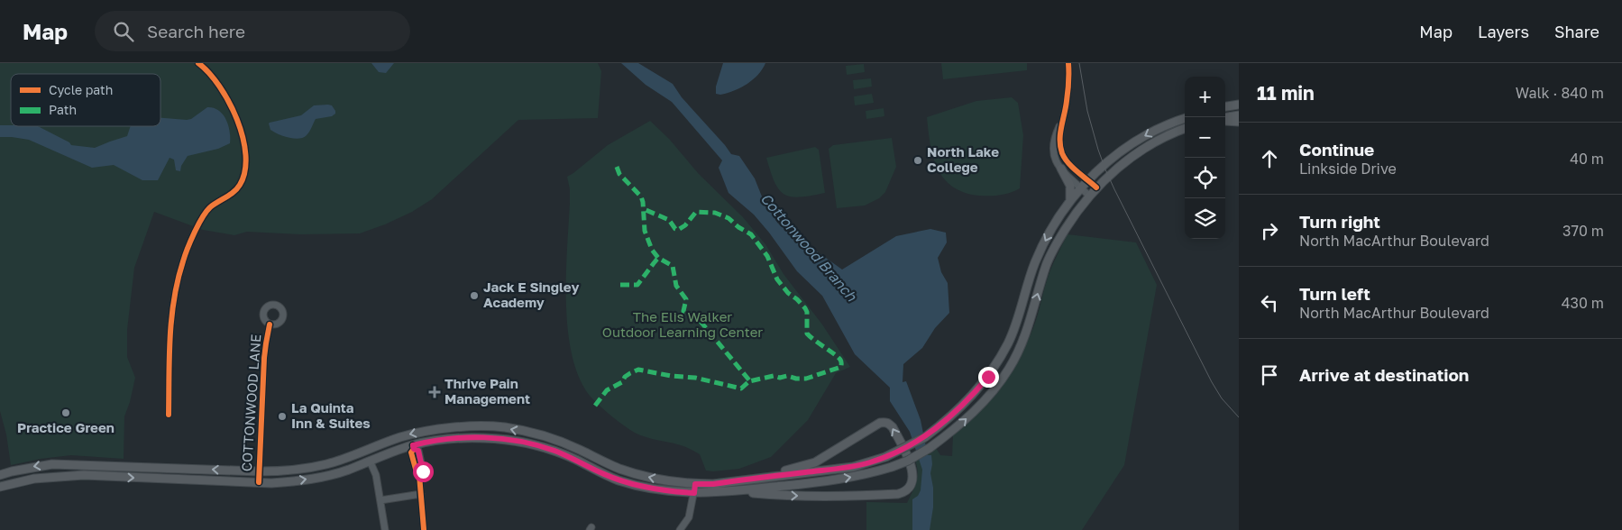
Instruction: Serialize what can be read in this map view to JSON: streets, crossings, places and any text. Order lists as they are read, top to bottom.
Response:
{
  "streets": {
    "street": ["COTTONWOOD LANE"]
  },
  "water": ["Cottonwood Branch"],
  "parks": ["The Elis Walker Outdoor Learning Center"],
  "places": {
    "other": [
      "North Lake College",
      "Jack E Singley Academy",
      "Practice Green",
      "La Quinta Inn & Suites"
    ],
    "health": ["Thrive Pain Management"]
  },
  "legend": ["Cycle path", "Path"],
  "page": {
    "header": "Map",
    "search": "Search here",
    "nav": ["Map", "Layers", "Share"],
    "heading": ["11 min", "Walk · 840 m"],
    "map_buttons": ["+", "−"],
    "list": [
      ["Continue", "Linkside Drive", "40 m"],
      ["Turn right", "North MacArthur Boulevard", "370 m"],
      ["Turn left", "North MacArthur Boulevard", "430 m"],
      "Arrive at destination"
    ]
  }
}
